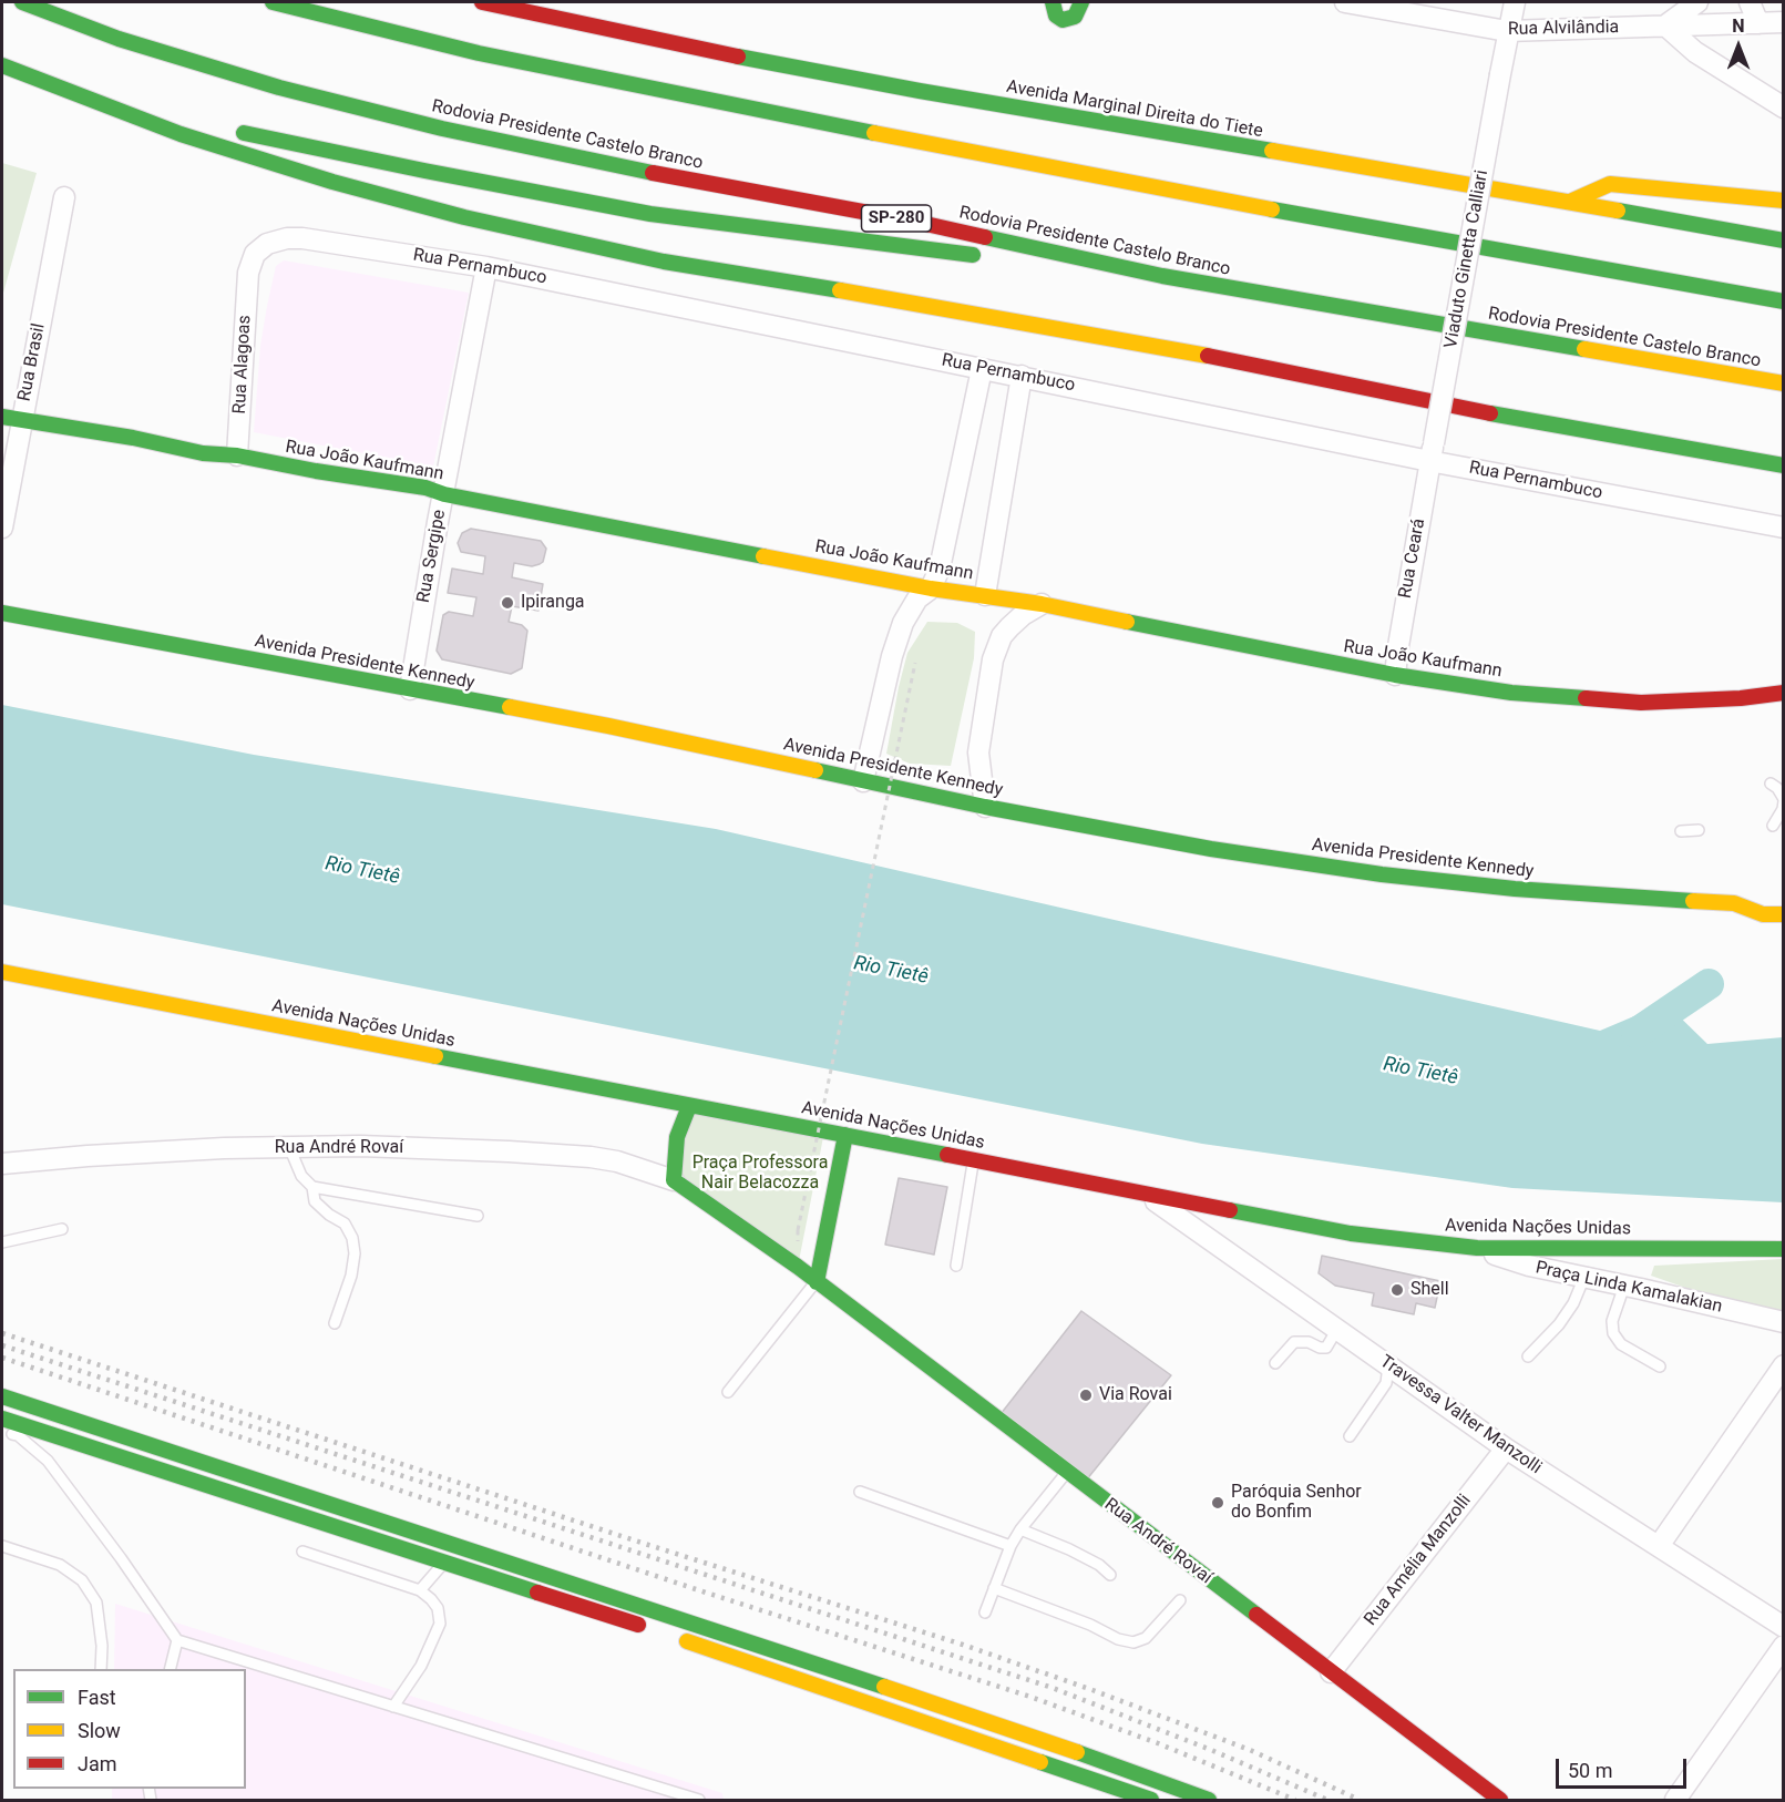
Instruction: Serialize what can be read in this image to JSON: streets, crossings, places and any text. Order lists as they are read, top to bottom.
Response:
{
  "streets": {
    "main road": [
      "Avenida Marginal Direita do Tiete",
      "Rodovia Presidente Castelo Branco",
      "SP-280",
      "Rua João Kaufmann",
      "Avenida Presidente Kennedy",
      "Avenida Nações Unidas",
      "Rua André Rovaí"
    ],
    "street": [
      "Rua Alvilândia",
      "Viaduto Ginetta Calliari",
      "Rua Pernambuco",
      "Rua Brasil",
      "Rua Alagoas",
      "Rua Sergipe",
      "Rua Ceará",
      "Praça Linda Kamalakian",
      "Travessa Valter Manzolli",
      "Rua Amélia Manzolli"
    ]
  },
  "crossings": [
    ["Rua Alvilândia", "Viaduto Ginetta Calliari"],
    ["Viaduto Ginetta Calliari", "Rua Pernambuco"],
    ["Viaduto Ginetta Calliari", "Rua Ceará"],
    ["Rua Pernambuco", "Rua Alagoas"],
    ["Rua Pernambuco", "Rua Sergipe"],
    ["Rua Pernambuco", "Rua Ceará"],
    ["Rua Brasil", "Rua João Kaufmann"],
    ["Rua Alagoas", "Rua João Kaufmann"],
    ["Rua João Kaufmann", "Rua Sergipe"],
    ["Rua João Kaufmann", "Rua Ceará"],
    ["Rua Sergipe", "Avenida Presidente Kennedy"],
    ["Avenida Nações Unidas", "Praça Linda Kamalakian"],
    ["Avenida Nações Unidas", "Travessa Valter Manzolli"],
    ["Rua André Rovaí", "Rua Amélia Manzolli"],
    ["Travessa Valter Manzolli", "Rua Amélia Manzolli"]
  ],
  "water": ["Rio Tietê"],
  "parks": ["Praça Professora Nair Belacozza"],
  "places": [
    "Ipiranga",
    "Shell",
    "Via Rovai",
    "Paróquia Senhor do Bonfim"
  ],
  "legend": ["Fast", "Slow", "Jam"],
  "scale_bar": "50 m",
  "north": "top"
}
